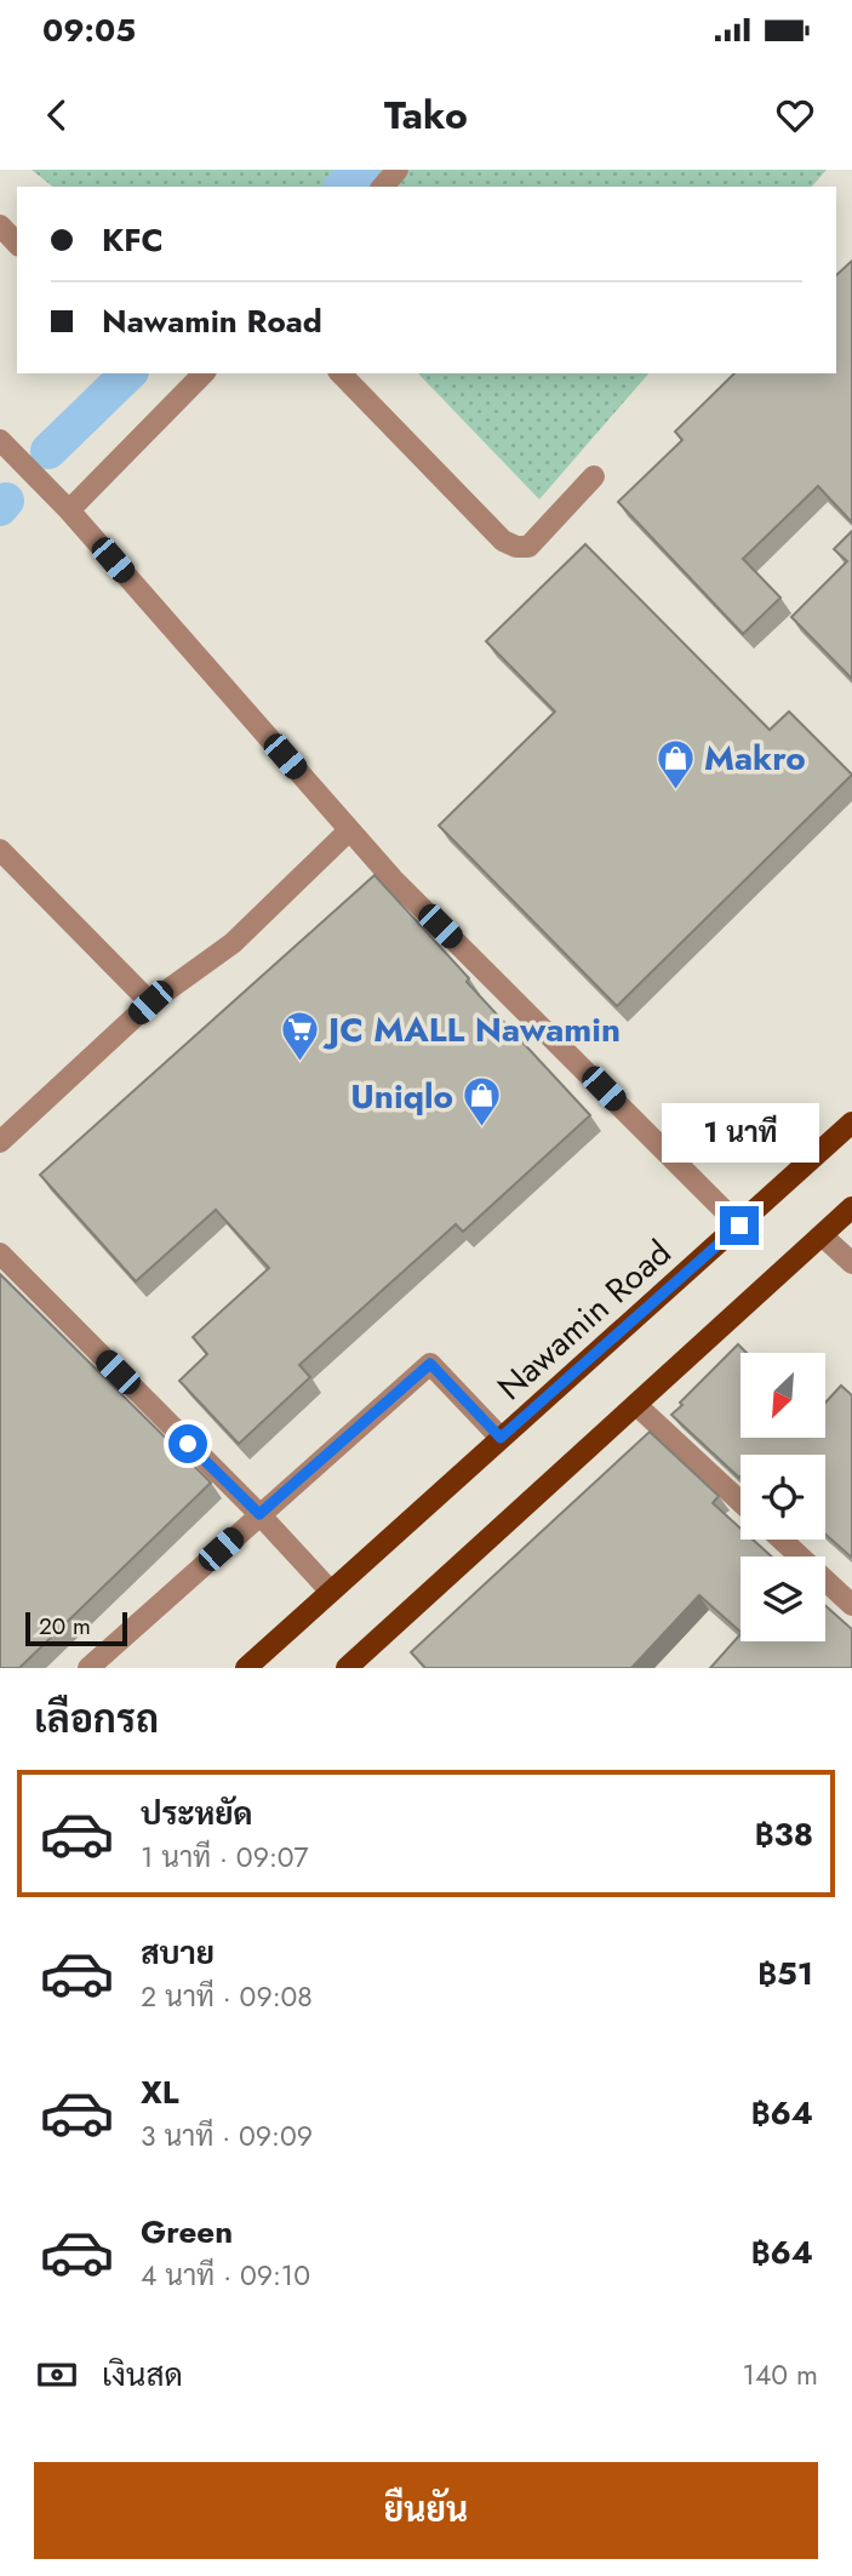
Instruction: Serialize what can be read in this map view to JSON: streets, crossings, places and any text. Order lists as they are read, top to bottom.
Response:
{
  "streets": {
    "main road": ["Nawamin Road"]
  },
  "places": {
    "shop": ["Makro", "Uniqlo"],
    "supermarket": ["JC MALL Nawamin"]
  },
  "scale_bar": "20 m",
  "north": "bottom left",
  "page": {
    "status": "09:05",
    "header": "Tako",
    "banner": ["KFC", "Nawamin Road"],
    "bubble": "1 นาที",
    "scale": "20 m",
    "heading": "เลือกรถ",
    "list": [
      {
        "name": "ประหยัด",
        "note": "1 นาที · 09:07",
        "value": "฿38"
      },
      {
        "name": "สบาย",
        "note": "2 นาที · 09:08",
        "value": "฿51"
      },
      {
        "name": "XL",
        "note": "3 นาที · 09:09",
        "value": "฿64"
      },
      {
        "name": "Green",
        "note": "4 นาที · 09:10",
        "value": "฿64"
      }
    ],
    "pay": ["เงินสด", "140 m"],
    "buttons": "ยืนยัน"
  }
}
